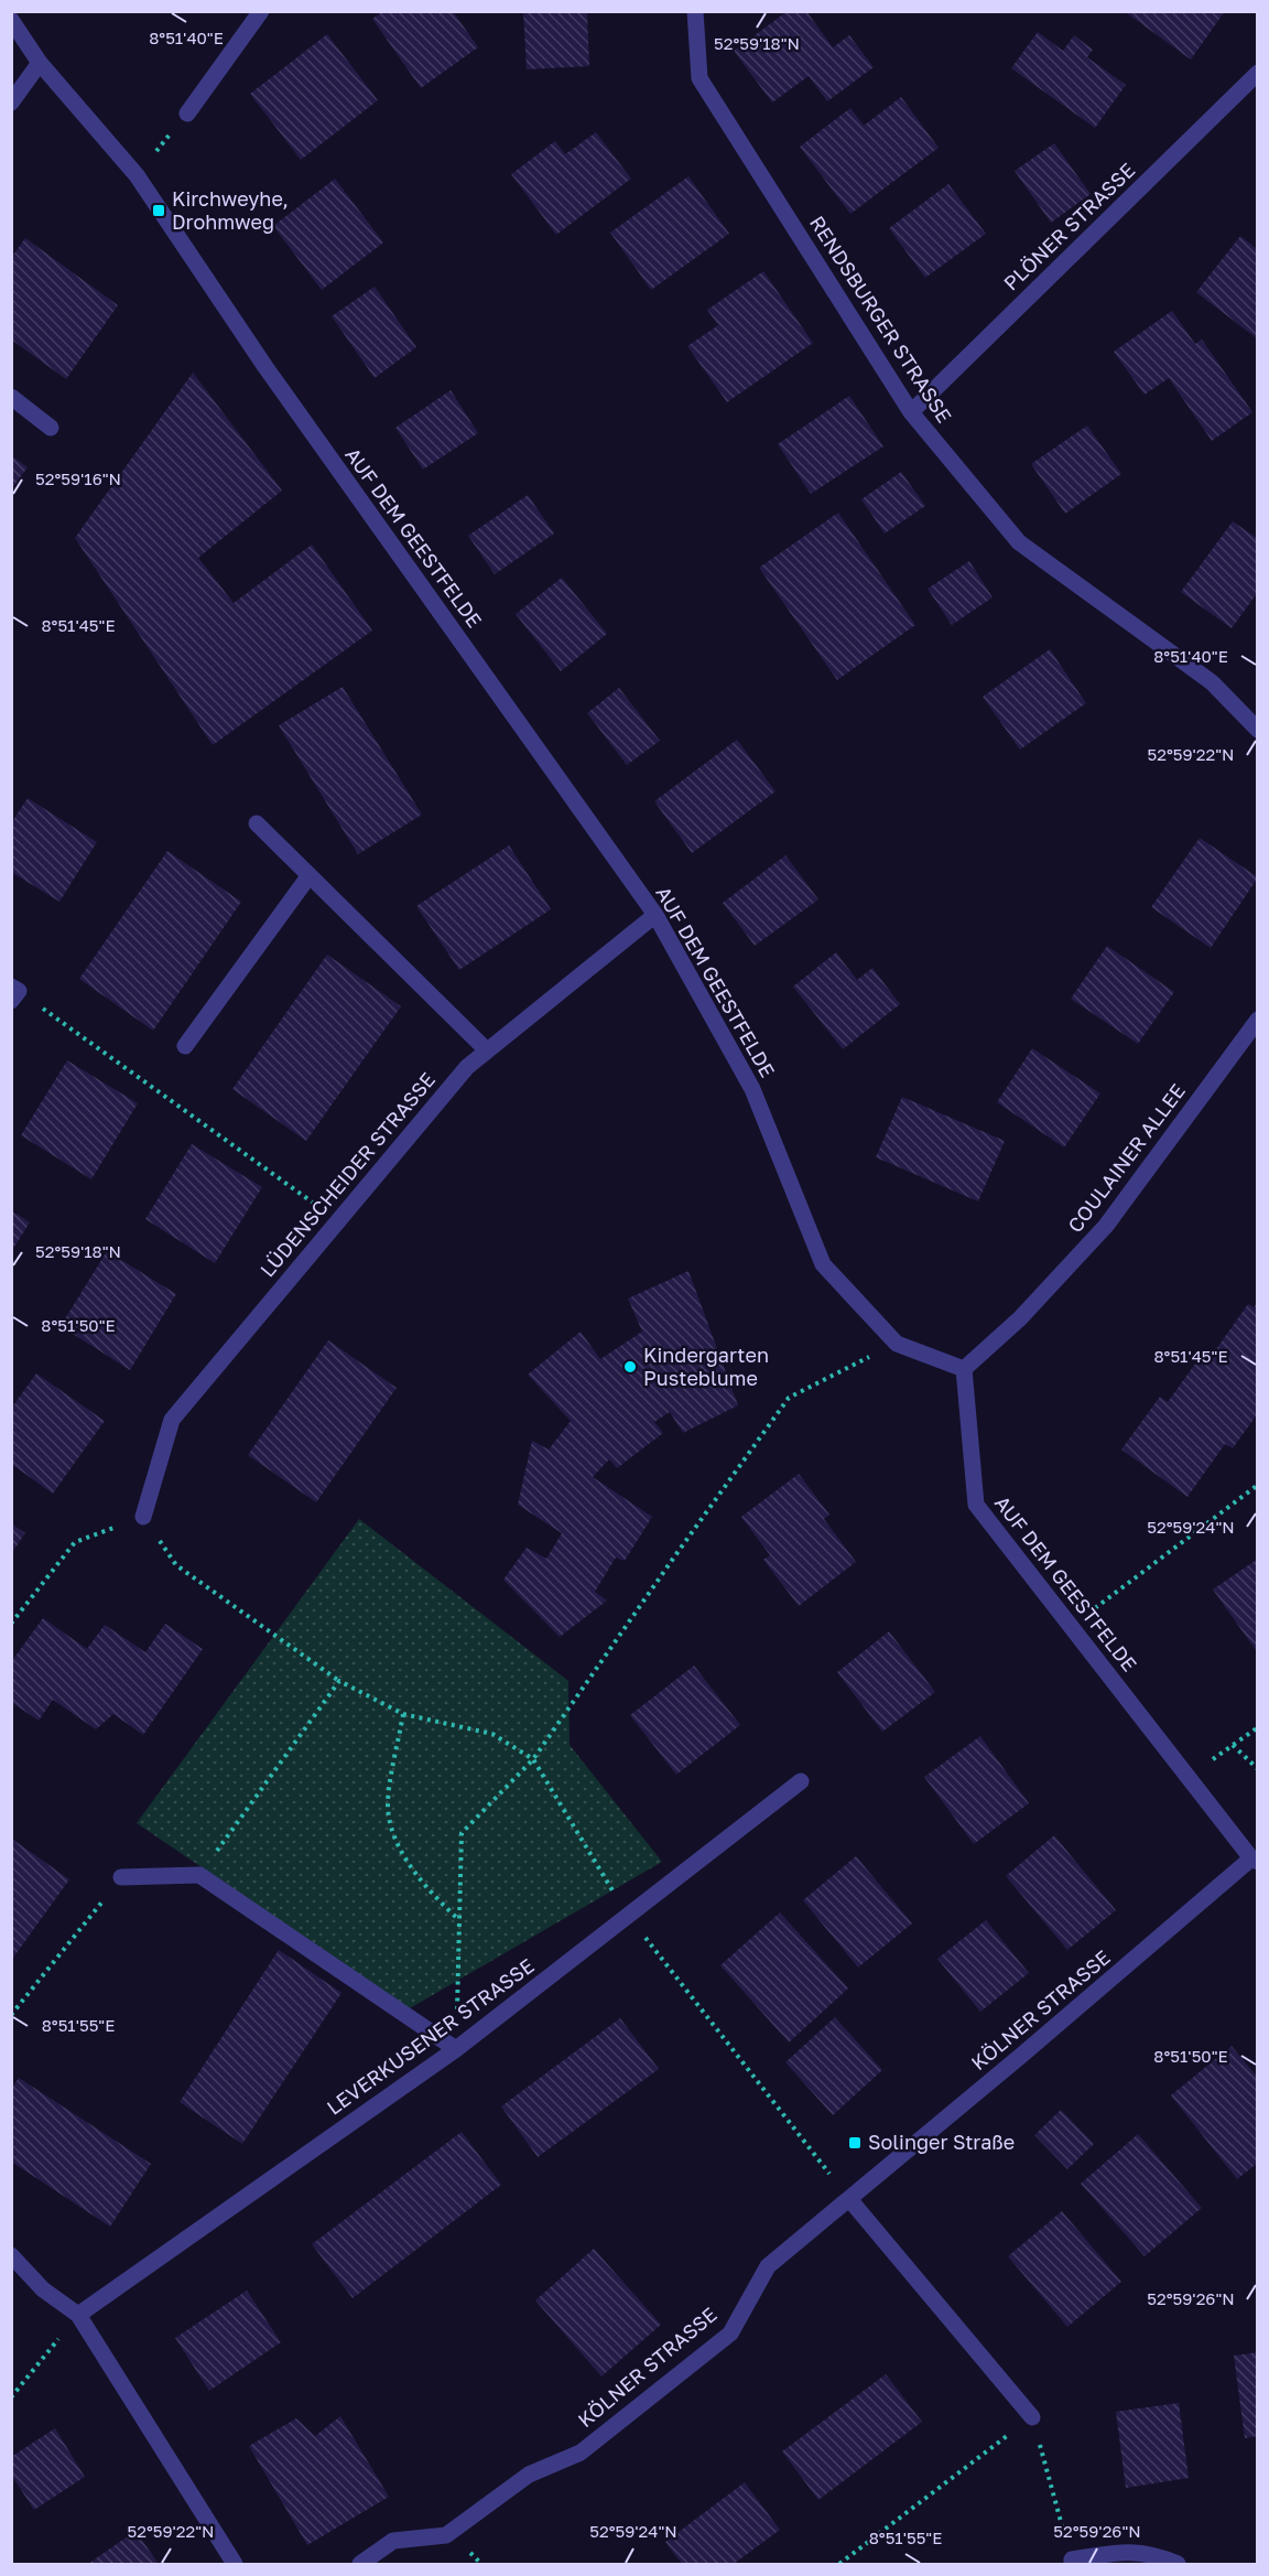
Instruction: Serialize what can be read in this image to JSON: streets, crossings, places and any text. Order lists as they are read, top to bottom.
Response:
{
  "streets": {
    "street": [
      "PLÖNER STRASSE",
      "RENDSBURGER STRASSE",
      "AUF DEM GEESTFELDE",
      "COULAINER ALLEE",
      "LÜDENSCHEIDER STRASSE",
      "KÖLNER STRASSE",
      "LEVERKUSENER STRASSE"
    ]
  },
  "crossings": [
    ["PLÖNER STRASSE", "RENDSBURGER STRASSE"],
    ["AUF DEM GEESTFELDE", "COULAINER ALLEE"],
    ["AUF DEM GEESTFELDE", "LÜDENSCHEIDER STRASSE"],
    ["AUF DEM GEESTFELDE", "KÖLNER STRASSE"]
  ],
  "places": {
    "transit": ["Kirchweyhe, Drohmweg", "Solinger Straße"],
    "other": ["Kindergarten Pusteblume"]
  },
  "coordinates": [
    "8°51'40\"E",
    "52°59'18\"N",
    "52°59'16\"N",
    "8°51'45\"E",
    "52°59'22\"N",
    "8°51'50\"E",
    "52°59'24\"N",
    "8°51'55\"E",
    "52°59'26\"N"
  ]
}
